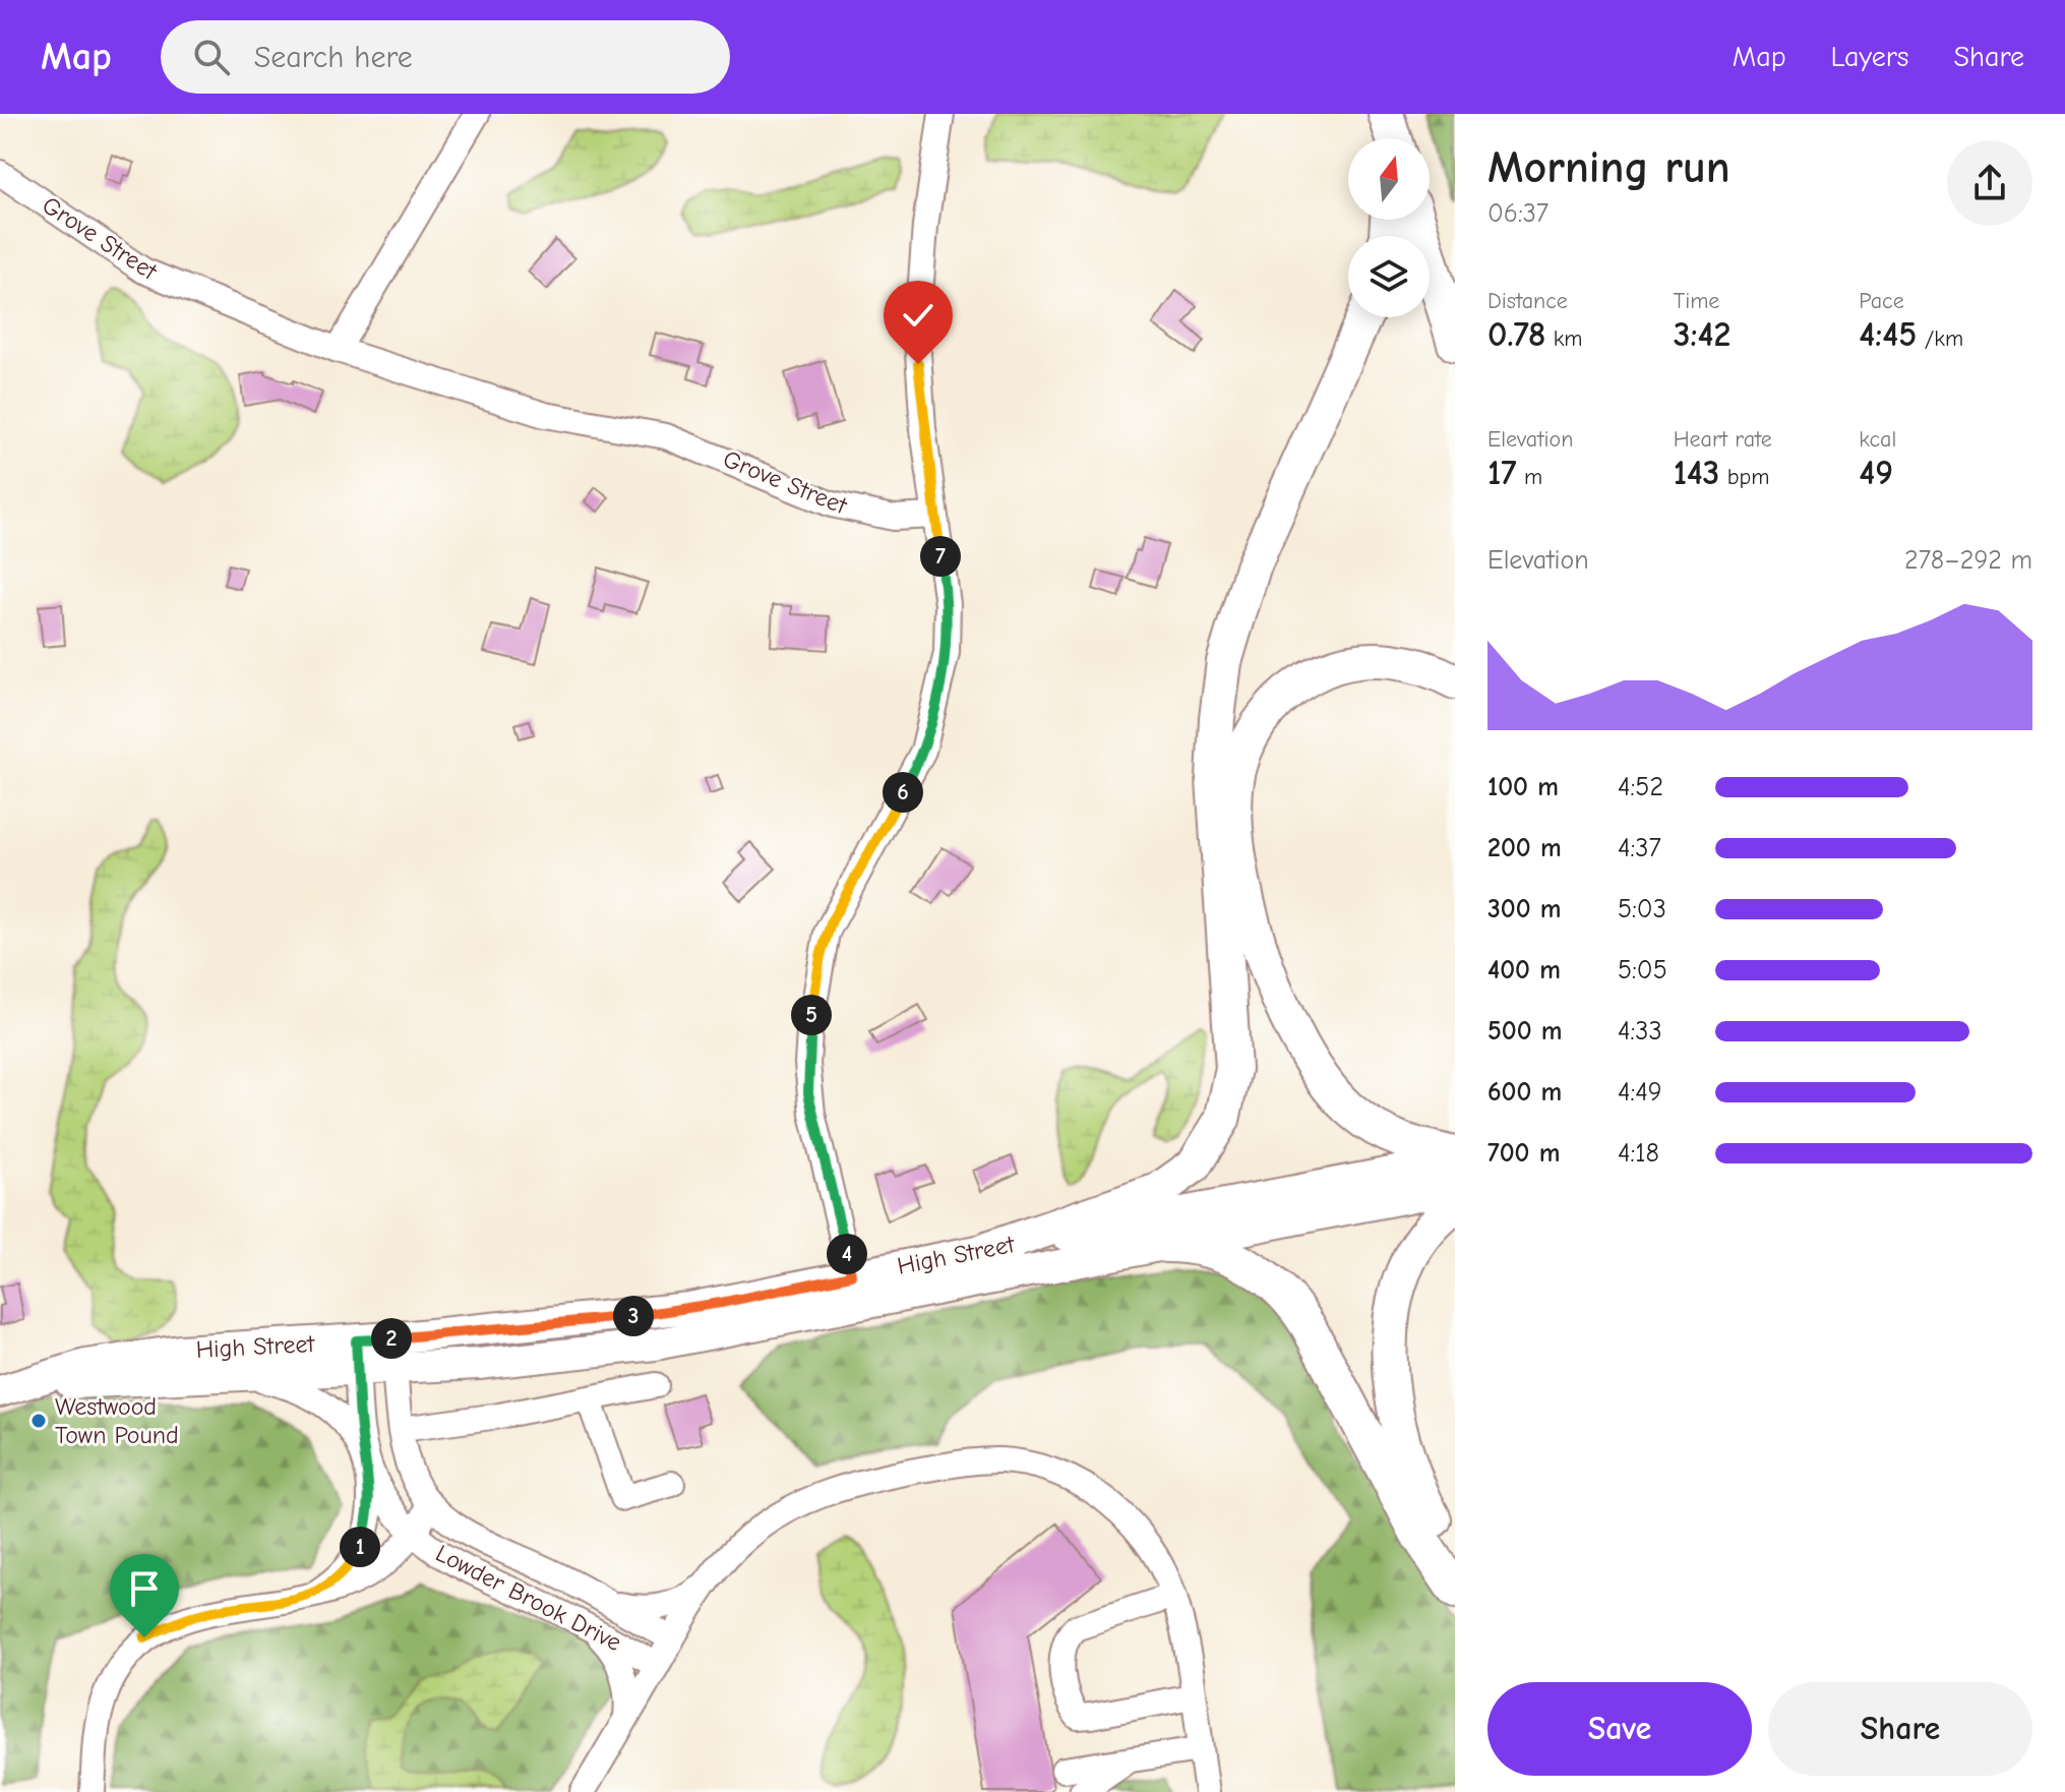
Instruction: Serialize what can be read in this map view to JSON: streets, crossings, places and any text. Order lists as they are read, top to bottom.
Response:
{
  "streets": {
    "main road": ["High Street"],
    "street": ["Grove Street", "Lowder Brook Drive"]
  },
  "crossings": [
    ["High Street", "Lowder Brook Drive"]
  ],
  "places": ["Westwood Town Pound"],
  "north": "top",
  "page": {
    "header": "Map",
    "search": "Search here",
    "nav": ["Map", "Layers", "Share"],
    "heading": ["Morning run", "06:37"],
    "stats": [
      ["Distance", "0.78 km"],
      ["Time", "3:42"],
      ["Pace", "4:45 /km"],
      ["Elevation", "17 m"],
      ["Heart rate", "143 bpm"],
      ["kcal", "49"]
    ],
    "chart": ["Elevation", "278–292 m"],
    "pins": [
      "7",
      "6",
      "5",
      "4",
      "3",
      "2",
      "1"
    ],
    "list": [
      {
        "name": "100 m",
        "note": "4:52"
      },
      {
        "name": "200 m",
        "note": "4:37"
      },
      {
        "name": "300 m",
        "note": "5:03"
      },
      {
        "name": "400 m",
        "note": "5:05"
      },
      {
        "name": "500 m",
        "note": "4:33"
      },
      {
        "name": "600 m",
        "note": "4:49"
      },
      {
        "name": "700 m",
        "note": "4:18"
      }
    ],
    "buttons": ["Save", "Share"]
  }
}
